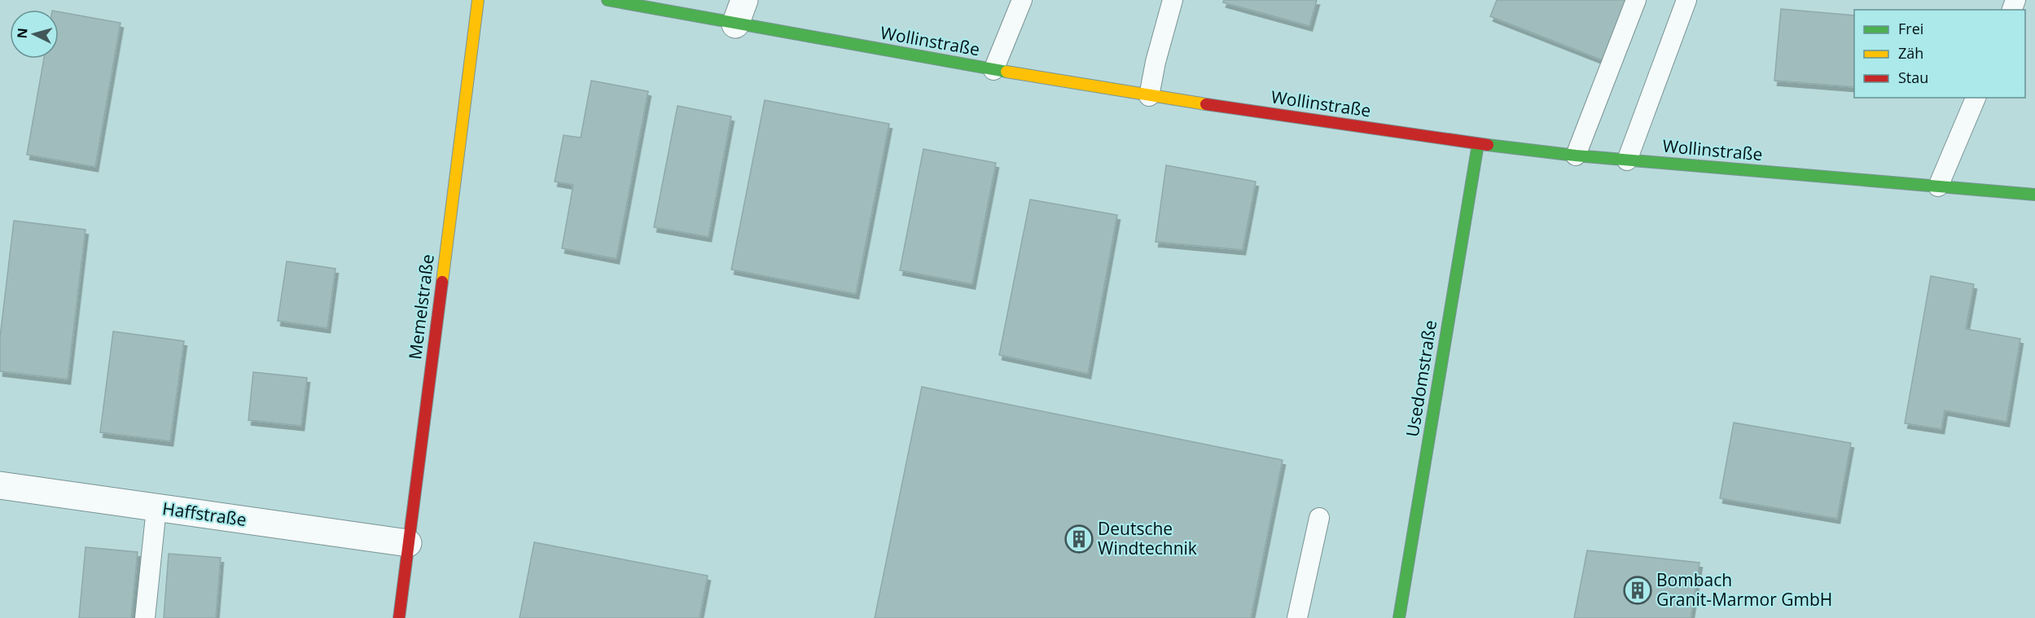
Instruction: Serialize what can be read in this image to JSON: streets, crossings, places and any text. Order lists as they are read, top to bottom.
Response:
{
  "streets": {
    "street": [
      "Wollinstraße",
      "Memelstraße",
      "Usedomstraße",
      "Haffstraße"
    ]
  },
  "crossings": [
    ["Wollinstraße", "Usedomstraße"],
    ["Memelstraße", "Haffstraße"]
  ],
  "places": {
    "building": ["Deutsche Windtechnik", "Bombach Granit-Marmor GmbH"]
  },
  "legend": ["Frei", "Zäh", "Stau"],
  "north": "left"
}
